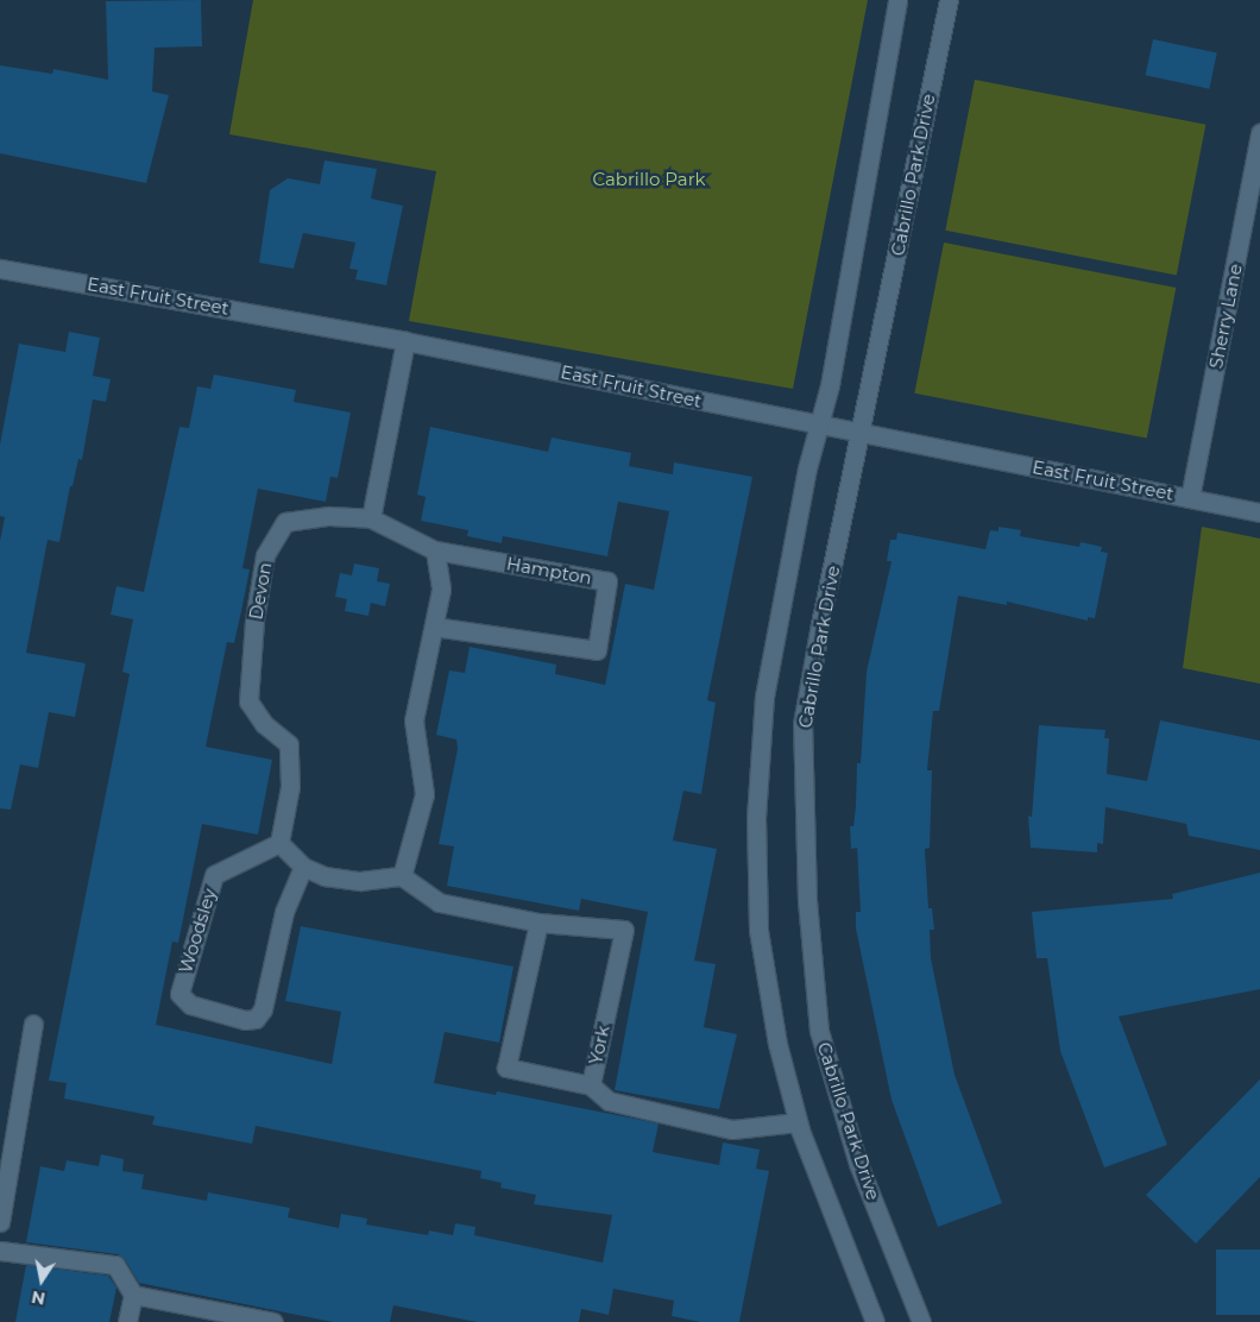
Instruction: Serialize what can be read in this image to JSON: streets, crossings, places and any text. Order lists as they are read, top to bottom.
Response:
{
  "streets": {
    "street": [
      "Cabrillo Park Drive",
      "East Fruit Street",
      "Sherry Lane",
      "Hampton",
      "Devon",
      "Woodsley",
      "York"
    ]
  },
  "crossings": [
    ["Cabrillo Park Drive", "East Fruit Street"],
    ["East Fruit Street", "Sherry Lane"],
    ["Devon", "Woodsley"]
  ],
  "parks": ["Cabrillo Park"],
  "north": "bottom"
}
